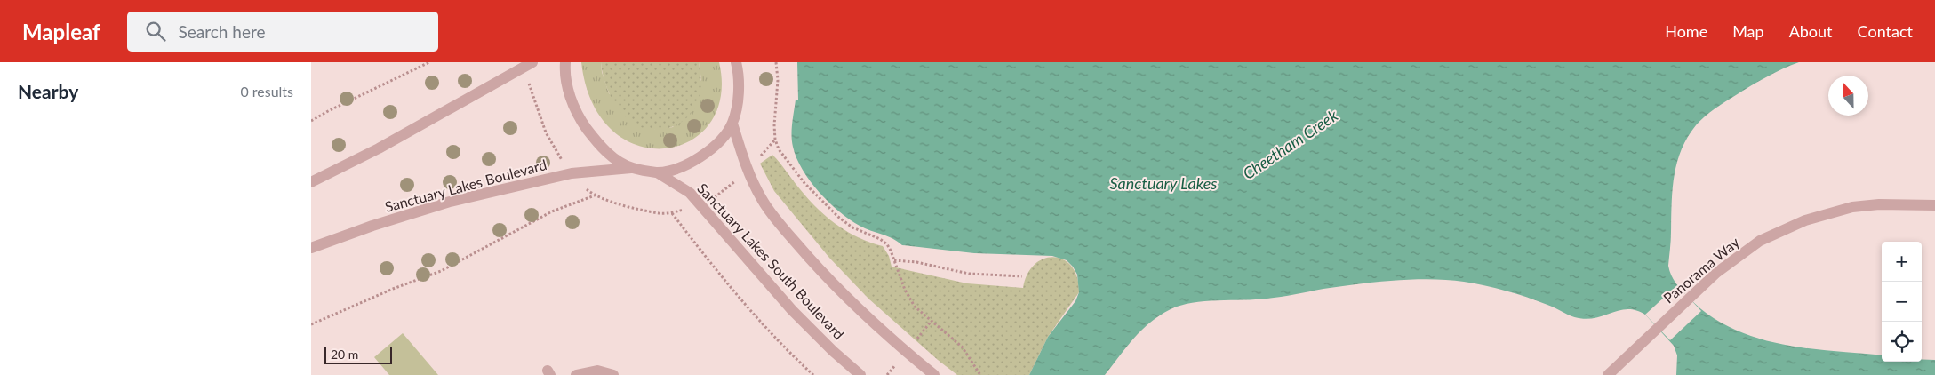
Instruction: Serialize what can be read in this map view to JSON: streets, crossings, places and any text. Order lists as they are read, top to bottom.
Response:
{
  "streets": {
    "street": ["Sanctuary Lakes Boulevard", "Sanctuary Lakes South Boulevard", "Panorama Way"]
  },
  "water": ["Cheetham Creek", "Sanctuary Lakes"],
  "scale_bar": "20 m",
  "north": "top",
  "page": {
    "header": "Mapleaf",
    "search": "Search here",
    "nav": [
      "Home",
      "Map",
      "About",
      "Contact"
    ],
    "heading": ["Nearby", "0 results"],
    "map_buttons": ["+", "−"],
    "scale": "20 m"
  }
}
